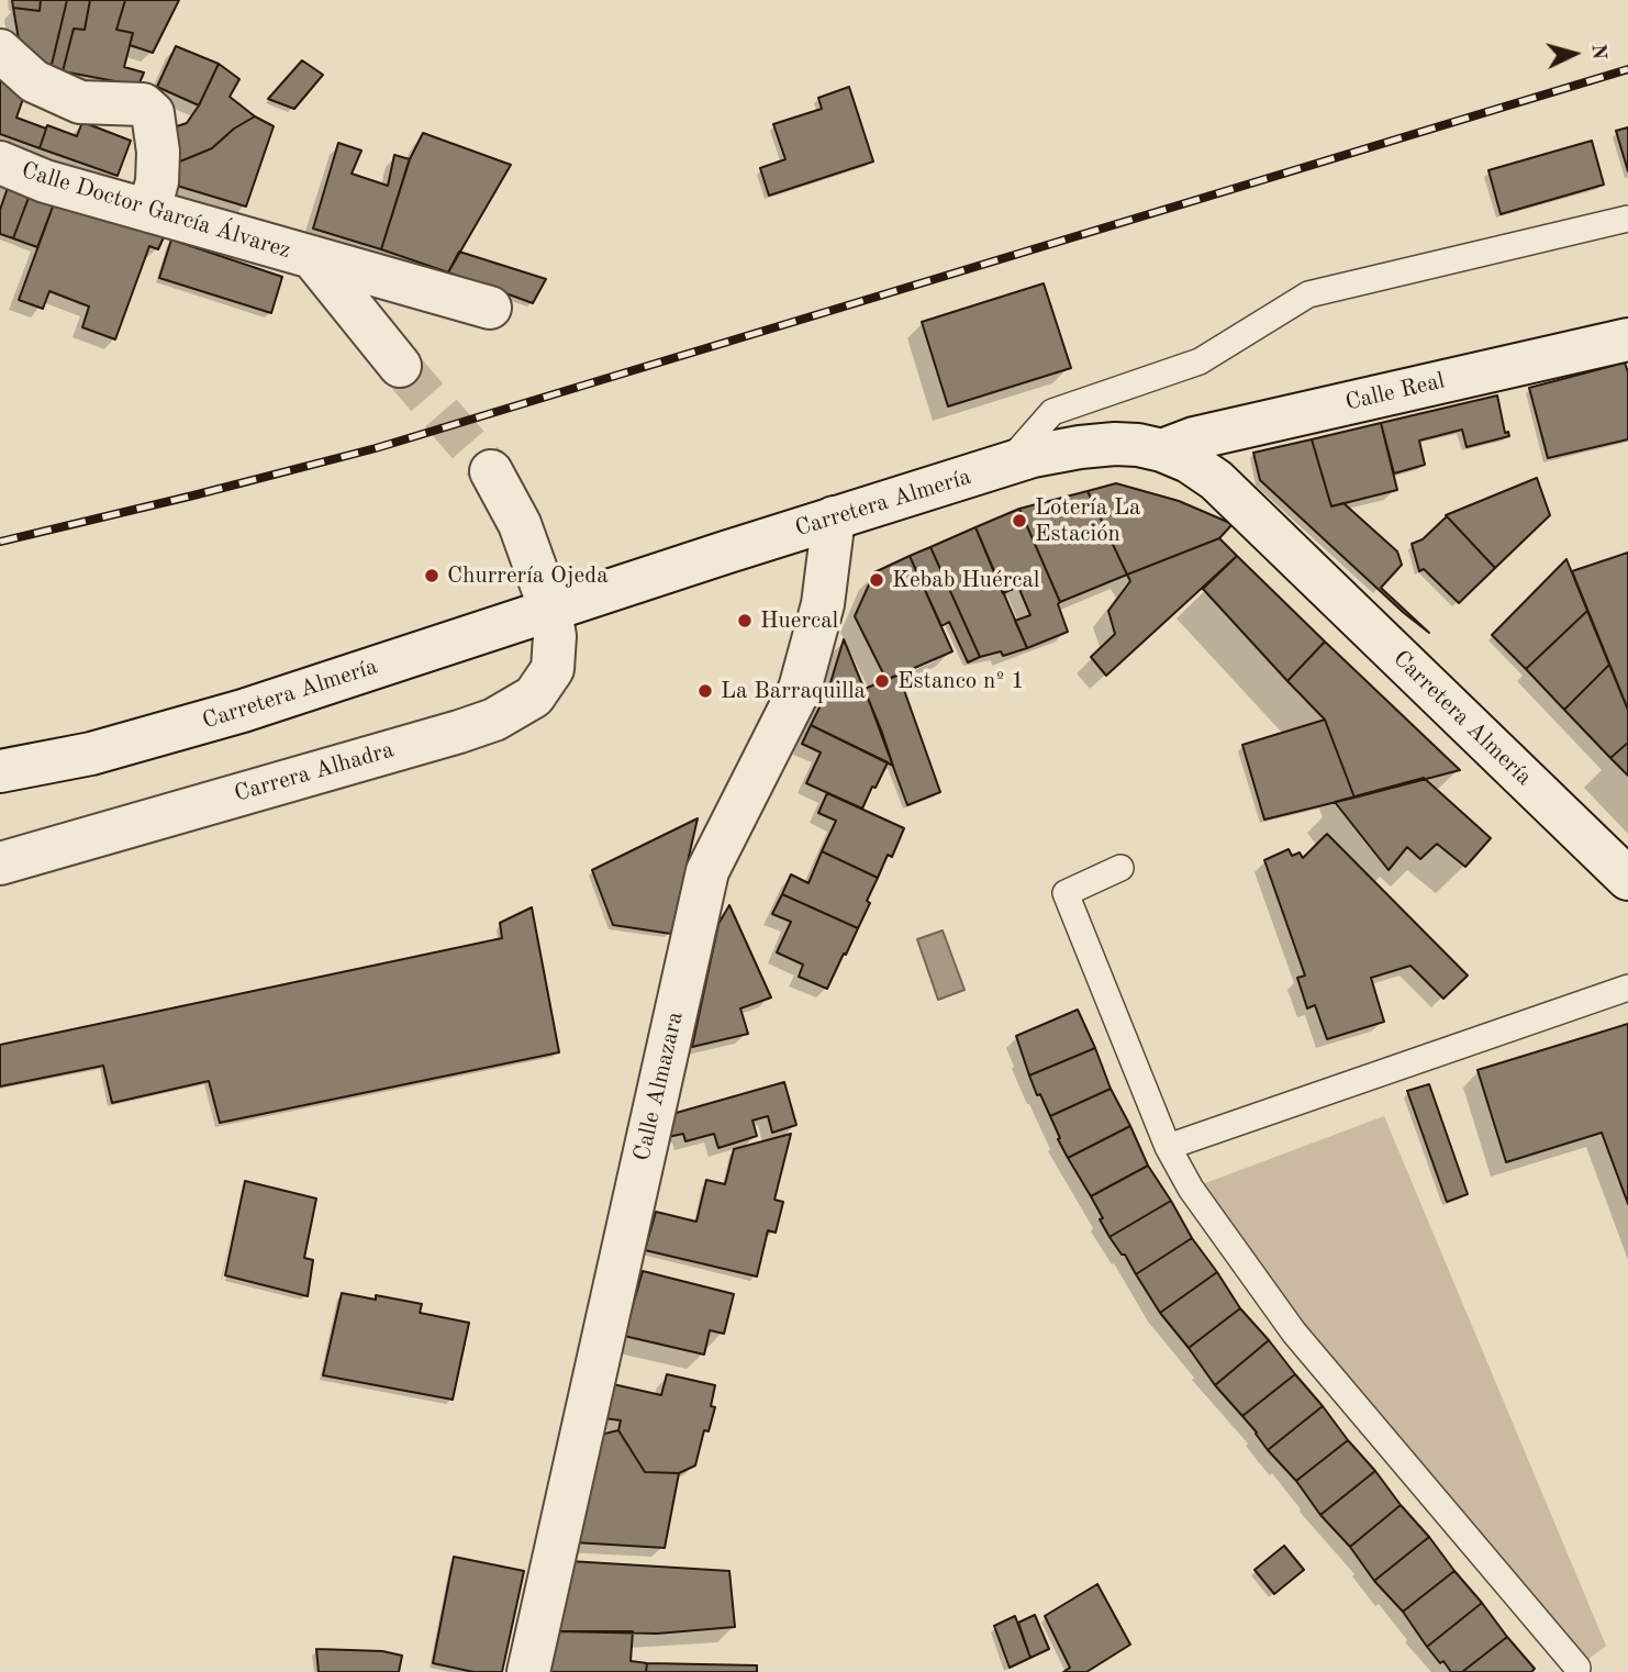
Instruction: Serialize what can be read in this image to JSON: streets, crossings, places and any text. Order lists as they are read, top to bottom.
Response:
{
  "streets": {
    "street": [
      "Calle Doctor García Álvarez",
      "Calle Real",
      "Carretera Almería",
      "Carrera Alhadra",
      "Calle Almazara"
    ]
  },
  "crossings": [
    ["Calle Real", "Carretera Almería"],
    ["Carretera Almería", "Carrera Alhadra"],
    ["Carretera Almería", "Calle Almazara"]
  ],
  "places": [
    "Lotería La Estación",
    "Churrería Ojeda",
    "Kebab Huércal",
    "Huercal",
    "Estanco nº 1",
    "La Barraquilla"
  ],
  "north": "right"
}
